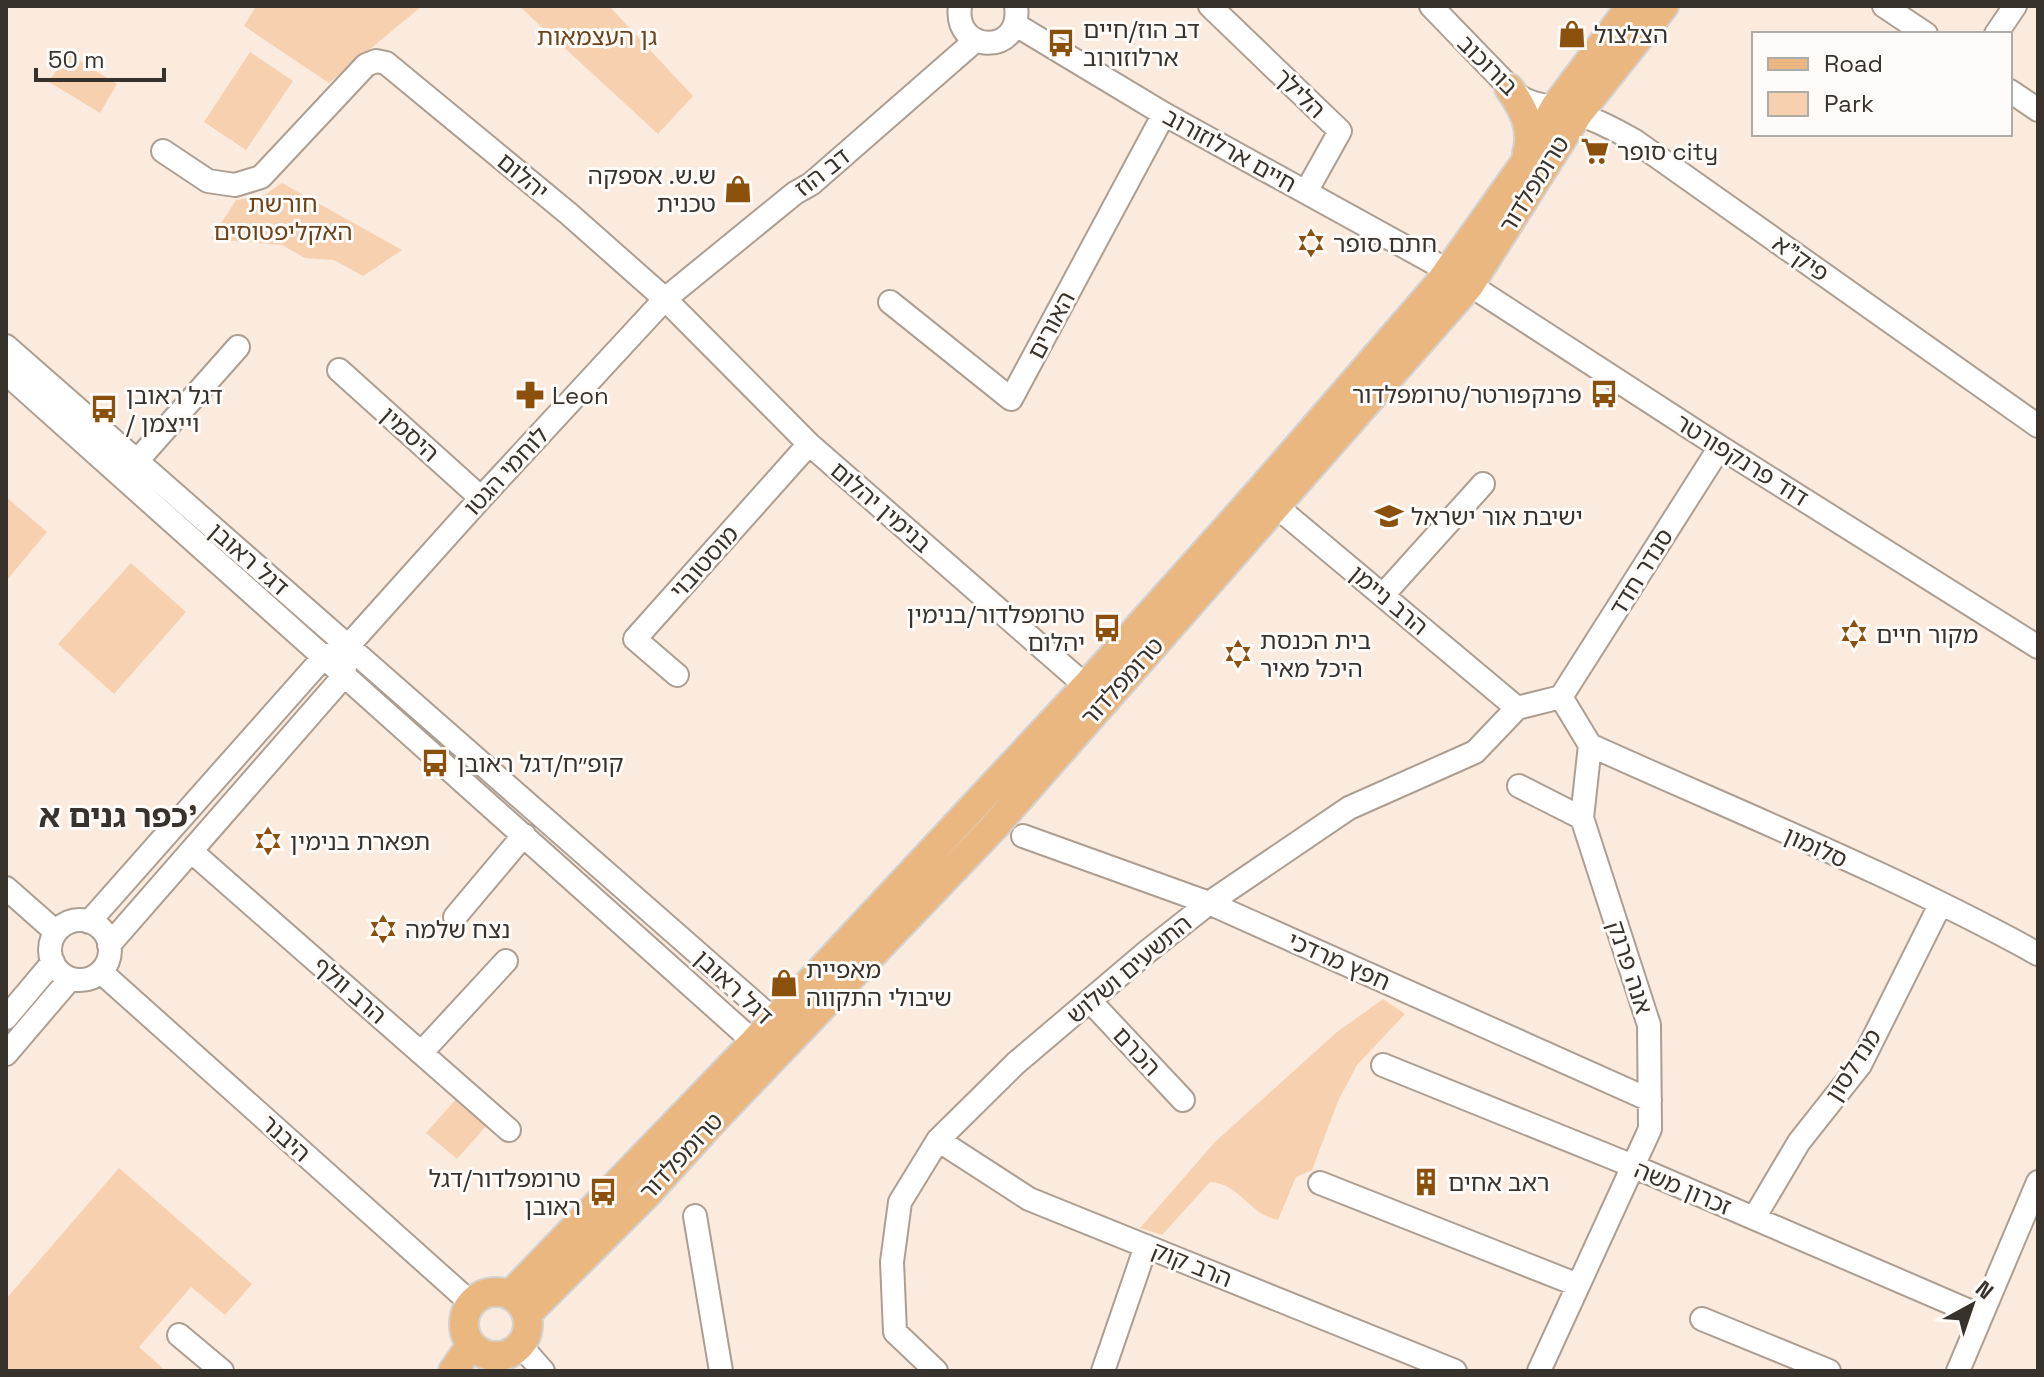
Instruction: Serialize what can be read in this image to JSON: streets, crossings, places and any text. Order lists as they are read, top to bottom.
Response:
{
  "streets": {
    "main road": ["טרומפלדור"],
    "street": [
      "בורוכוב",
      "הלילך",
      "חיים ארלוזורוב",
      "דב הוז",
      "יהלום",
      "פיק\"א",
      "האורים",
      "היסמין",
      "דוד פרנקפורטר",
      "לוחמי הגטו",
      "בנימין יהלום",
      "דגל ראובן",
      "מוסטובוי",
      "סנדר חדד",
      "הרב ניימן",
      "סלומון",
      "חפץ מרדכי",
      "אנה פרנק",
      "התשעים ושלוש",
      "הרב וולף",
      "הכרם",
      "מנדלסון",
      "היבנר",
      "זכרון משה",
      "הרב קוק"
    ]
  },
  "crossings": [
    ["בורוכוב", "טרומפלדור"],
    ["בורוכוב", "פיק\"א"],
    ["הלילך", "חיים ארלוזורוב"],
    ["חיים ארלוזורוב", "טרומפלדור"],
    ["חיים ארלוזורוב", "האורים"],
    ["חיים ארלוזורוב", "דוד פרנקפורטר"],
    ["דב הוז", "יהלום"],
    ["דב הוז", "לוחמי הגטו"],
    ["דב הוז", "בנימין יהלום"],
    ["יהלום", "לוחמי הגטו"],
    ["יהלום", "בנימין יהלום"],
    ["טרומפלדור", "פיק\"א"],
    ["טרומפלדור", "דוד פרנקפורטר"],
    ["טרומפלדור", "בנימין יהלום"],
    ["טרומפלדור", "דגל ראובן"],
    ["טרומפלדור", "הרב ניימן"],
    ["טרומפלדור", "היבנר"],
    ["היסמין", "לוחמי הגטו"],
    ["דוד פרנקפורטר", "סנדר חדד"],
    ["לוחמי הגטו", "בנימין יהלום"],
    ["לוחמי הגטו", "דגל ראובן"],
    ["לוחמי הגטו", "היבנר"],
    ["בנימין יהלום", "מוסטובוי"],
    ["הרב ניימן", "התשעים ושלוש"],
    ["סלומון", "אנה פרנק"],
    ["סלומון", "מנדלסון"],
    ["חפץ מרדכי", "אנה פרנק"],
    ["חפץ מרדכי", "התשעים ושלוש"],
    ["אנה פרנק", "זכרון משה"],
    ["התשעים ושלוש", "הכרם"],
    ["התשעים ושלוש", "הרב קוק"],
    ["מנדלסון", "זכרון משה"]
  ],
  "districts": ["כפר גנים א'"],
  "parks": ["גן העצמאות", "חורשת האקליפטוסים"],
  "places": {
    "shop": ["הצלצול", "ש.ש. אספקה טכנית", "מאפיית שיבולי התקווה"],
    "bus stop": [
      "דב הוז/חיים ארלוזורוב",
      "פרנקפורטר/טרומפלדור",
      "דגל ראובן / וייצמן",
      "טרומפלדור/בנימין יהלום",
      "קופ״ח/דגל ראובן",
      "טרומפלדור/דגל ראובן"
    ],
    "supermarket": ["סופר city"],
    "synagogue": [
      "חתם סופר",
      "מקור חיים",
      "בית הכנסת היכל מאיר",
      "תפארת בנימין",
      "נצח שלמה"
    ],
    "pharmacy": ["Leon"],
    "school or university": ["ישיבת אור ישראל"],
    "building": ["ראב אחים"]
  },
  "legend": ["Road", "Park"],
  "scale_bar": "50 m",
  "north": "top right"
}
